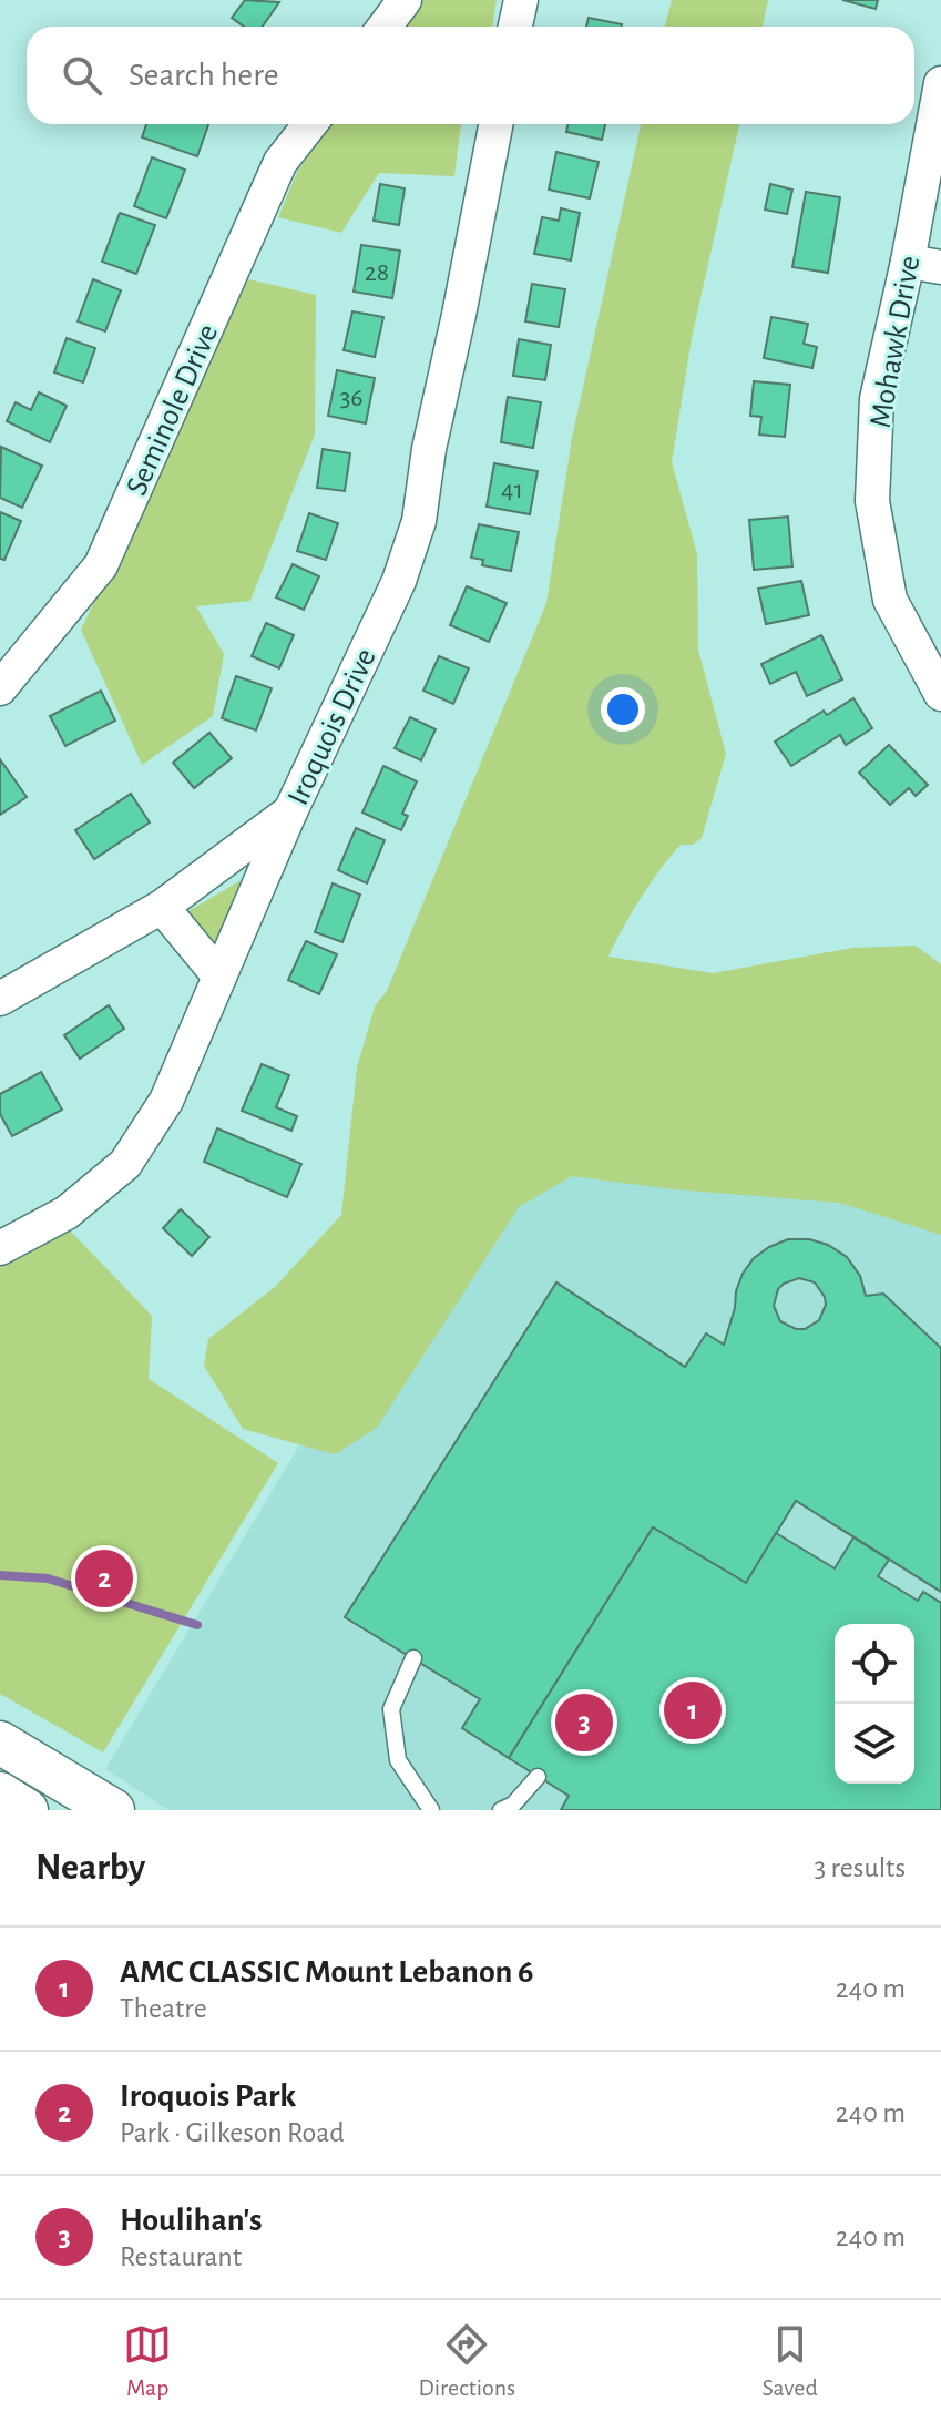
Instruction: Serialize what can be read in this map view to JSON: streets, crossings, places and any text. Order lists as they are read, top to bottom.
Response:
{
  "streets": {
    "street": ["Mohawk Drive", "Seminole Drive", "Iroquois Drive"]
  },
  "house_numbers": ["28", "36", "41"],
  "page": {
    "search": "Search here",
    "pins": ["2", "1", "3"],
    "heading": ["Nearby", "3 results"],
    "list": [
      {
        "mark": "1",
        "name": "AMC CLASSIC Mount Lebanon 6",
        "note": "Theatre",
        "value": "240 m"
      },
      {
        "mark": "2",
        "name": "Iroquois Park",
        "note": "Park · Gilkeson Road",
        "value": "240 m"
      },
      {
        "mark": "3",
        "name": "Houlihan's",
        "note": "Restaurant",
        "value": "240 m"
      }
    ],
    "nav": ["Map", "Directions", "Saved"]
  }
}
